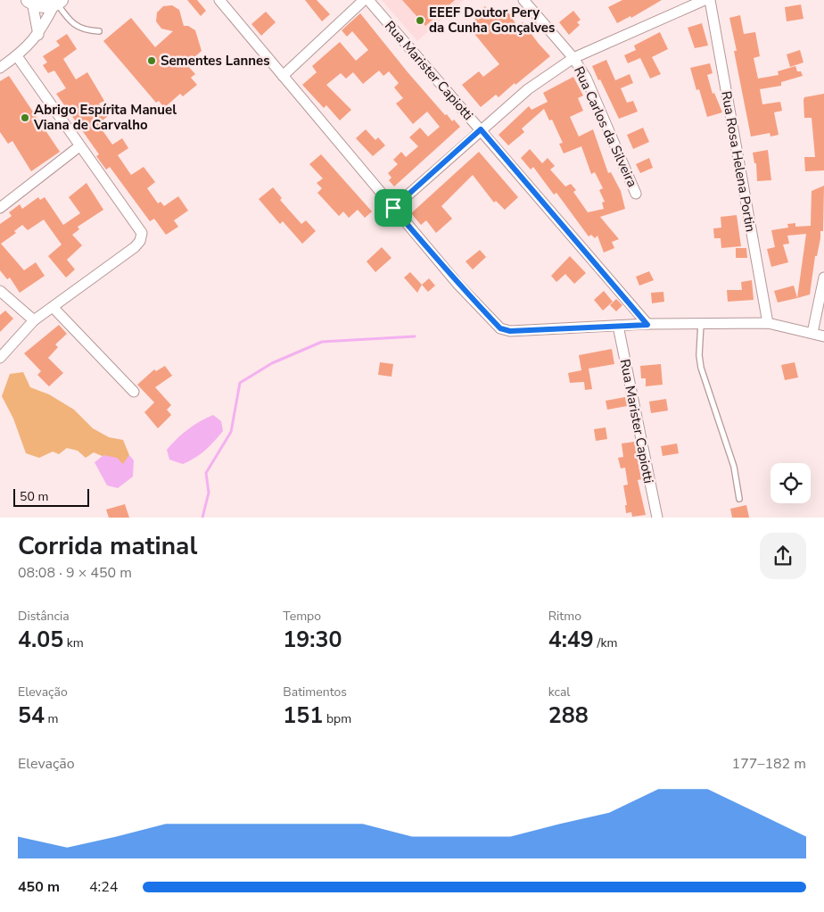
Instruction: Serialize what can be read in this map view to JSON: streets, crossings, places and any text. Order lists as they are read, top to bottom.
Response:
{
  "streets": {
    "street": ["Rua Marister Capiotti", "Rua Carlos da Silveira", "Rua Rosa Helena Portin"]
  },
  "places": ["EEEF Doutor Pery da Cunha Gonçalves", "Sementes Lannes", "Abrigo Espírita Manuel Viana de Carvalho"],
  "scale_bar": "50 m",
  "page": {
    "scale": "50 m",
    "heading": ["Corrida matinal", "08:08 · 9 × 450 m"],
    "stats": [
      ["Distância", "4.05 km"],
      ["Tempo", "19:30"],
      ["Ritmo", "4:49 /km"],
      ["Elevação", "54 m"],
      ["Batimentos", "151 bpm"],
      ["kcal", "288"]
    ],
    "chart": ["Elevação", "177–182 m"],
    "list": [
      {
        "name": "450 m",
        "note": "4:24"
      }
    ]
  }
}
